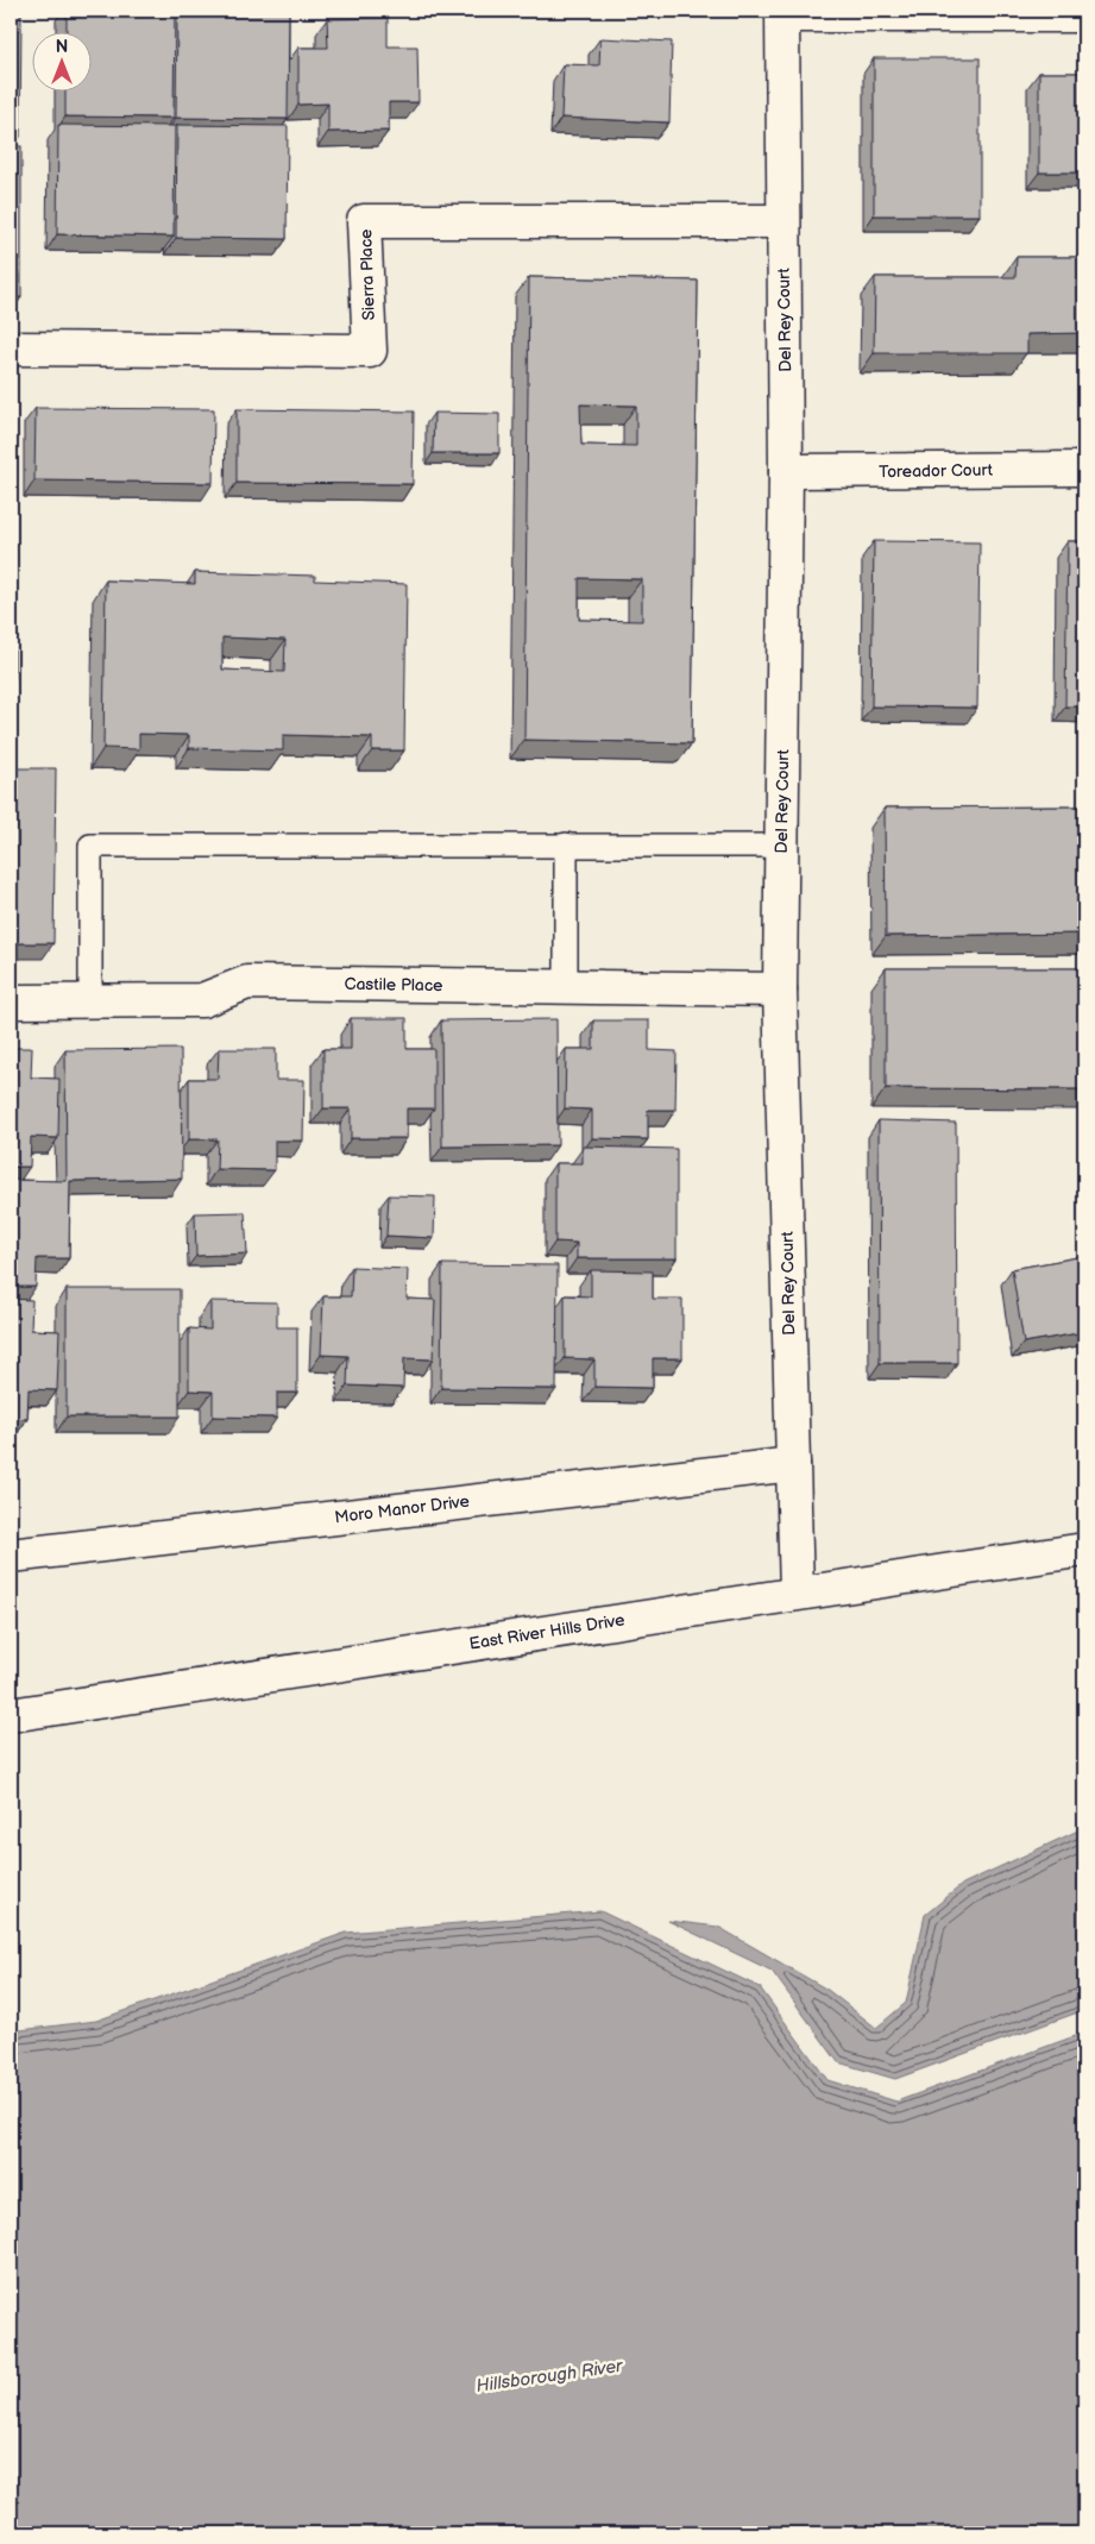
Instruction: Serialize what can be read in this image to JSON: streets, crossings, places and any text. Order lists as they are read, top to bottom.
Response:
{
  "streets": {
    "street": [
      "Sierra Place",
      "Del Rey Court",
      "Toreador Court",
      "Castile Place",
      "Moro Manor Drive",
      "East River Hills Drive"
    ]
  },
  "crossings": [
    ["Sierra Place", "Del Rey Court"],
    ["Del Rey Court", "Toreador Court"],
    ["Del Rey Court", "Castile Place"],
    ["Del Rey Court", "Moro Manor Drive"],
    ["Del Rey Court", "East River Hills Drive"]
  ],
  "water": ["Hillsborough River"],
  "north": "top"
}
